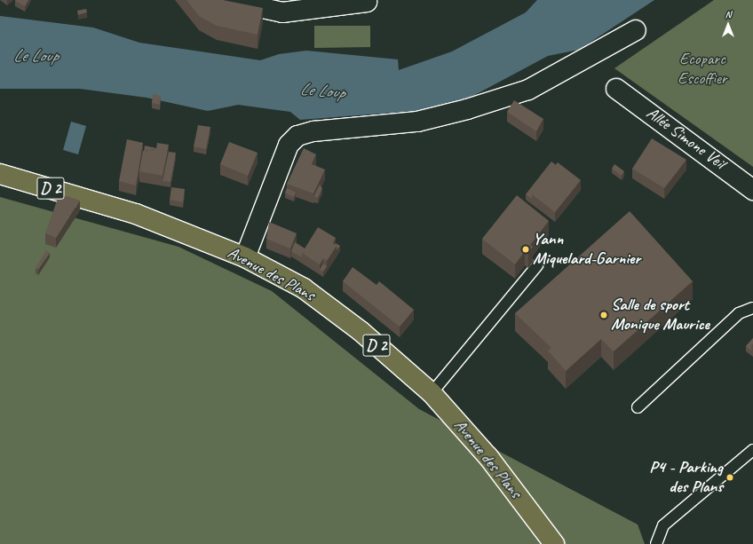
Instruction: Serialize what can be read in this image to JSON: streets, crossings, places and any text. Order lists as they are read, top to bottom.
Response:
{
  "streets": {
    "main road": ["D 2", "Avenue des Plans"],
    "street": ["Allée Simone Veil"]
  },
  "water": ["Le Loup"],
  "parks": ["Ecoparc Escoffier"],
  "places": ["Yann Miquelard-Garnier", "Salle de sport Monique Maurice", "P4 - Parking des Plans"],
  "north": "top"
}
